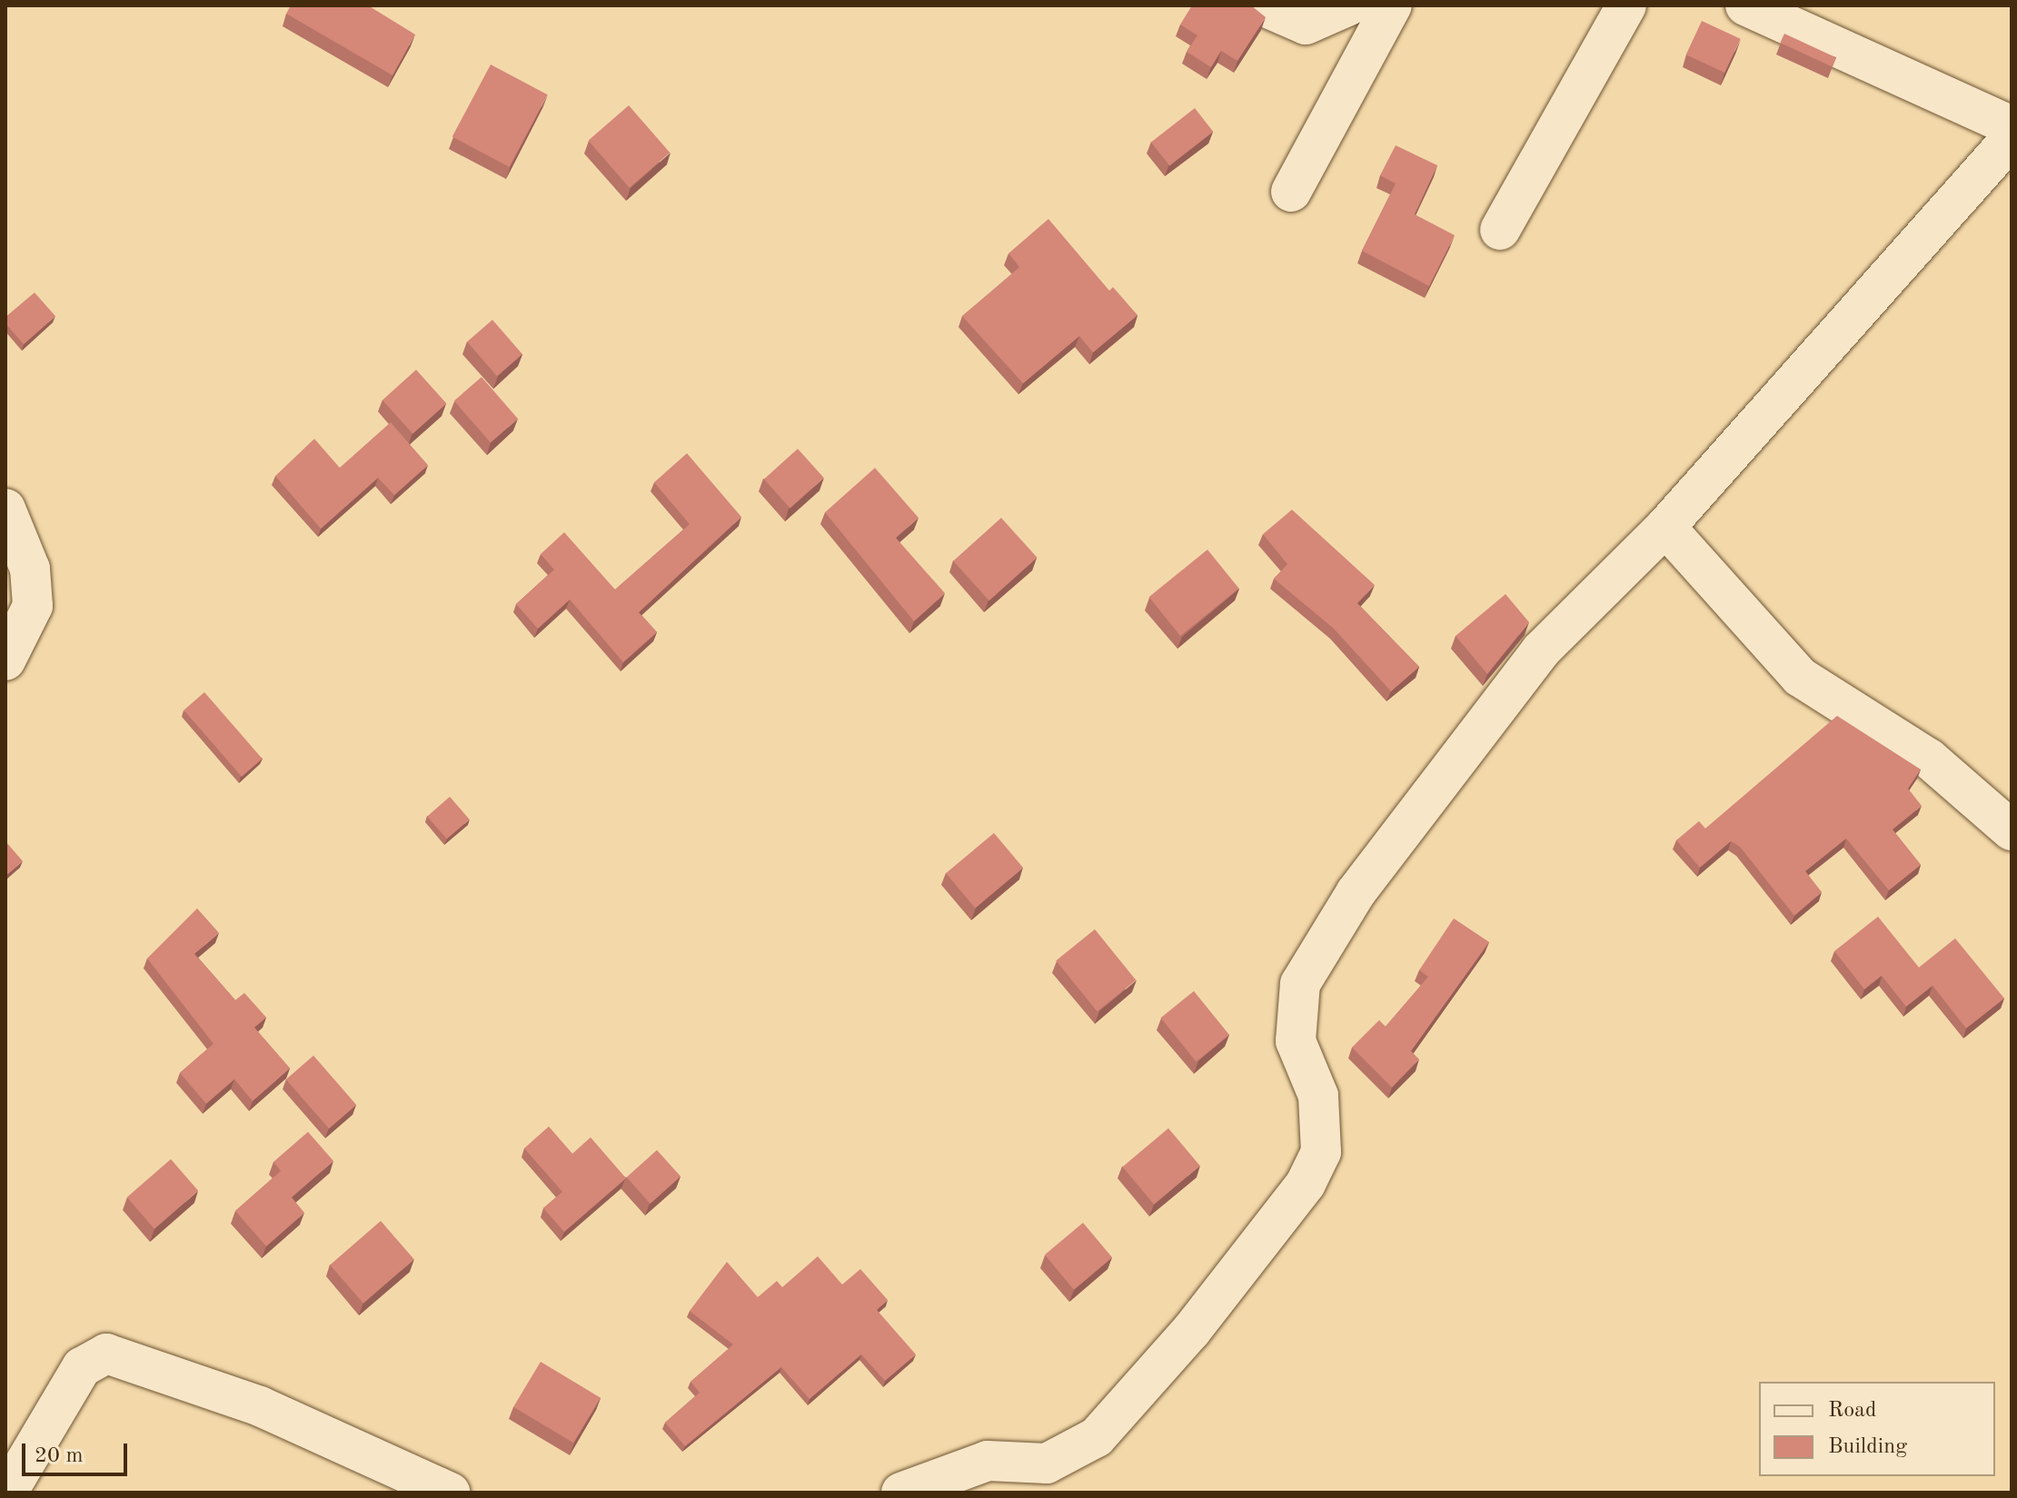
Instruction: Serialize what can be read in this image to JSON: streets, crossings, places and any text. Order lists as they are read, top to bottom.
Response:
{
  "legend": ["Road", "Building"],
  "scale_bar": "20 m"
}
